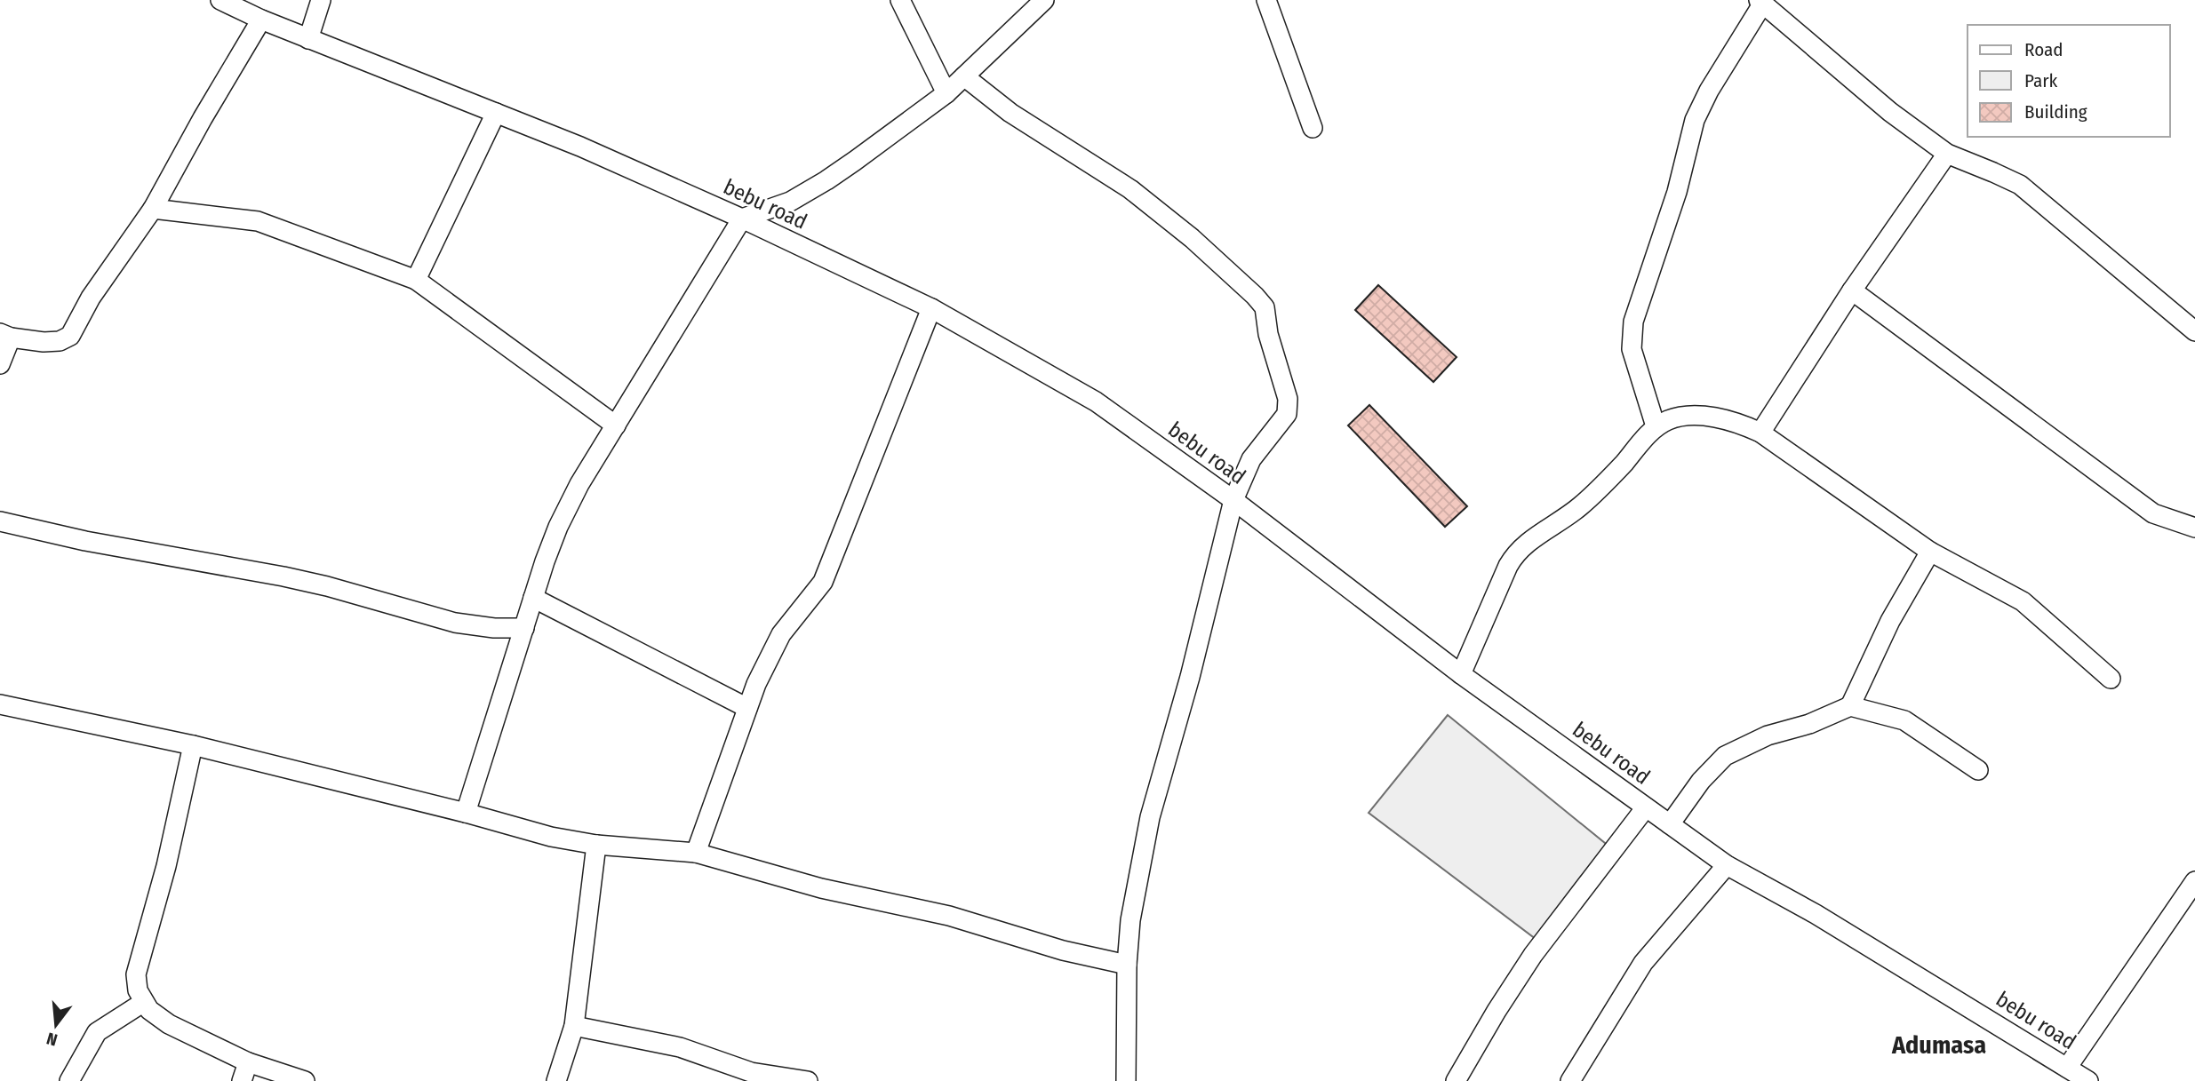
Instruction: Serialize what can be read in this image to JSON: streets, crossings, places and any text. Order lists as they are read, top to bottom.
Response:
{
  "streets": {
    "street": ["bebu road"]
  },
  "districts": ["Adumasa"],
  "legend": ["Road", "Park", "Building"],
  "north": "bottom"
}
